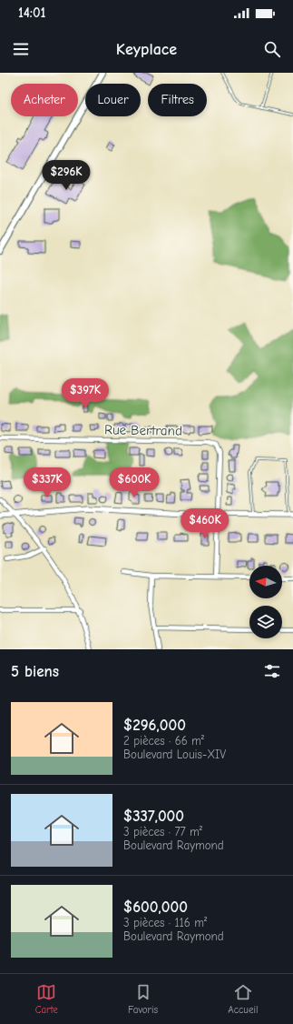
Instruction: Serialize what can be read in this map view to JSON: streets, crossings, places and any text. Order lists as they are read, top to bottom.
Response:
{
  "streets": {
    "street": ["Rue Bertrand"]
  },
  "north": "left",
  "page": {
    "status": "14:01",
    "header": "Keyplace",
    "chip": ["Acheter", "Louer", "Filtres"],
    "price": [
      "$296K",
      "$397K",
      "$337K",
      "$600K",
      "$460K"
    ],
    "heading": "5 biens",
    "list": [
      {
        "name": "$296,000",
        "note": "2 pièces · 66 m² · Boulevard Louis-XIV"
      },
      {
        "name": "$337,000",
        "note": "3 pièces · 77 m² · Boulevard Raymond"
      },
      {
        "name": "$600,000",
        "note": "3 pièces · 116 m² · Boulevard Raymond"
      }
    ],
    "tabs": ["Carte", "Favoris", "Accueil"]
  }
}
